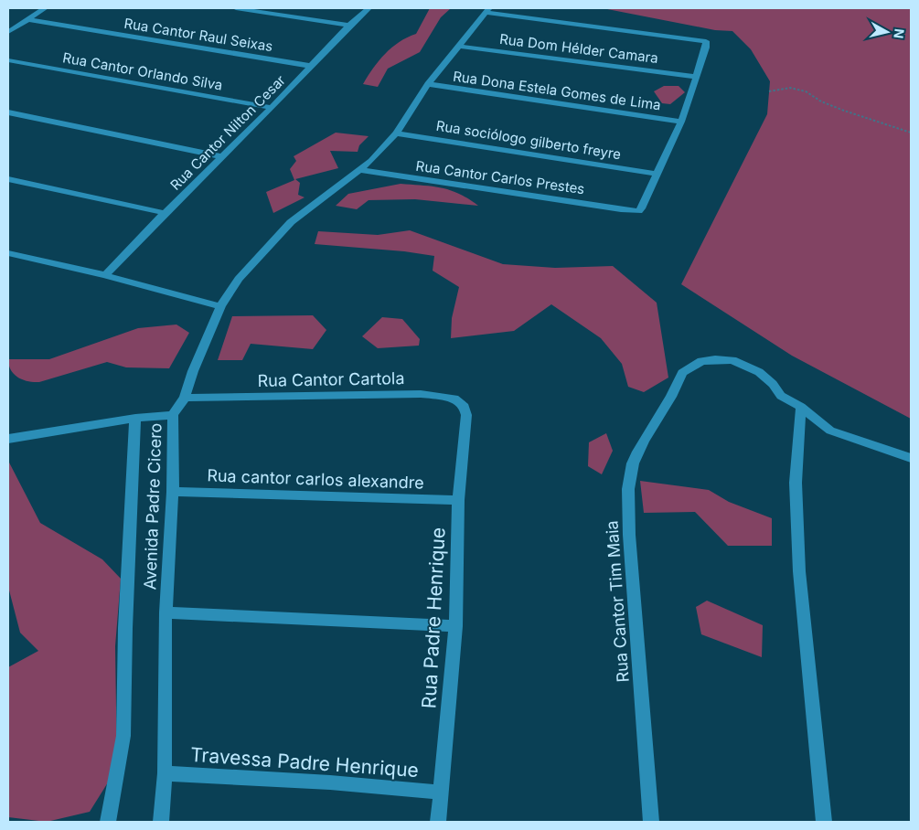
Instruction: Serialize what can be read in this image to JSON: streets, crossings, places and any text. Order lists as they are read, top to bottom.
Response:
{
  "streets": {
    "street": [
      "Rua Cantor Raul Seixas",
      "Rua Dom Hélder Camara",
      "Rua Cantor Orlando Silva",
      "Rua Dona Estela Gomes de Lima",
      "Rua Cantor Nilton Cesar",
      "Rua sociólogo gilberto freyre",
      "Rua Cantor Carlos Prestes",
      "Rua Cantor Cartola",
      "Rua cantor carlos alexandre",
      "Avenida Padre Cicero",
      "Rua Cantor Tim Maia",
      "Rua Padre Henrique",
      "Travessa Padre Henrique"
    ]
  },
  "crossings": [
    ["Rua Cantor Raul Seixas", "Rua Cantor Nilton Cesar"],
    ["Rua Dom Hélder Camara", "Avenida Padre Cicero"],
    ["Rua Cantor Orlando Silva", "Rua Cantor Nilton Cesar"],
    ["Rua Dona Estela Gomes de Lima", "Avenida Padre Cicero"],
    ["Rua sociólogo gilberto freyre", "Rua Cantor Carlos Prestes"],
    ["Rua sociólogo gilberto freyre", "Avenida Padre Cicero"],
    ["Rua Cantor Carlos Prestes", "Avenida Padre Cicero"],
    ["Rua Cantor Cartola", "Avenida Padre Cicero"],
    ["Rua Cantor Cartola", "Rua Padre Henrique"],
    ["Rua cantor carlos alexandre", "Avenida Padre Cicero"],
    ["Rua cantor carlos alexandre", "Rua Padre Henrique"],
    ["Avenida Padre Cicero", "Travessa Padre Henrique"],
    ["Rua Padre Henrique", "Travessa Padre Henrique"]
  ],
  "north": "right"
}
